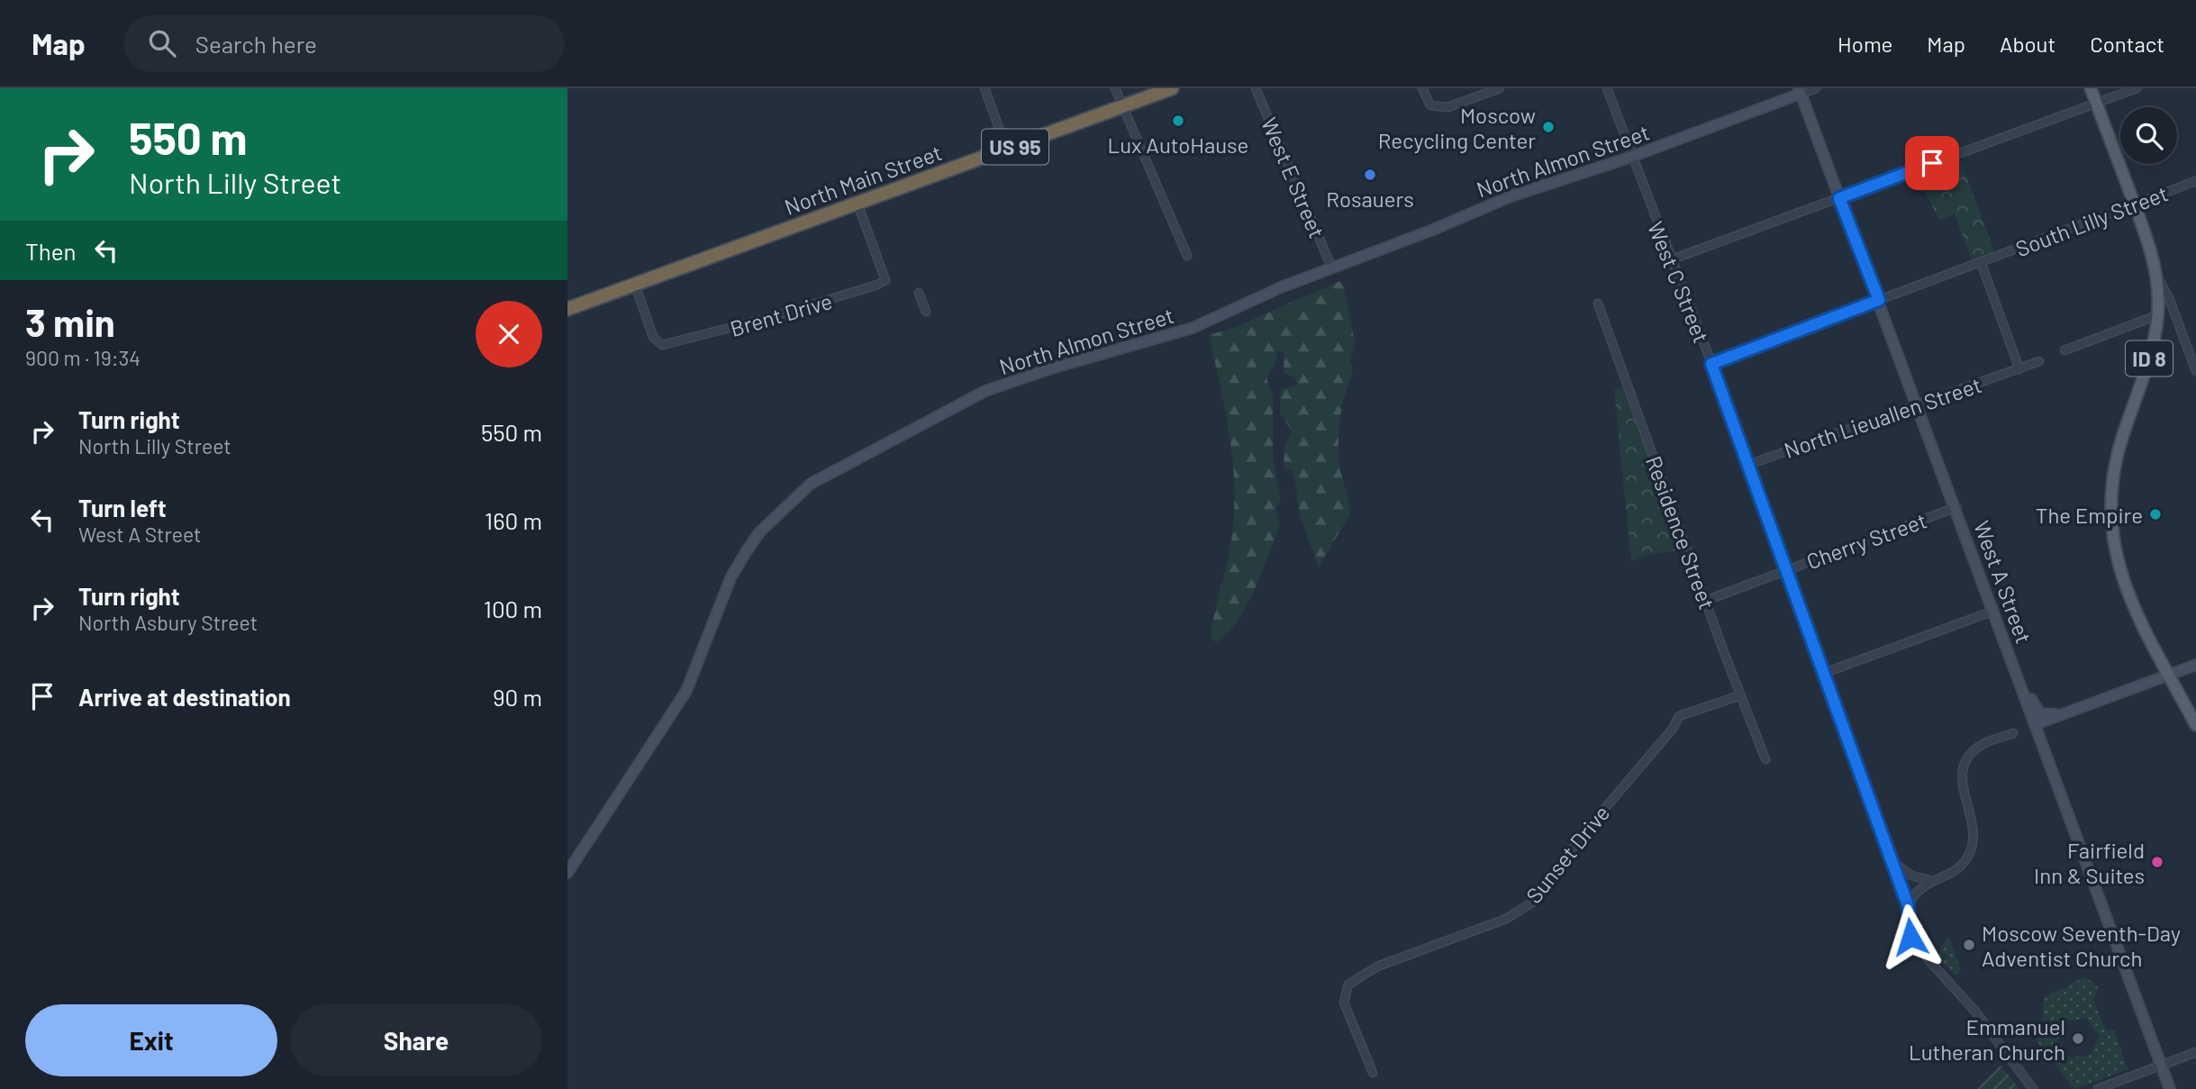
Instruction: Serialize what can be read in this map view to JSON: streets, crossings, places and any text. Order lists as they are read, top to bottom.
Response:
{
  "streets": {
    "highway": ["US 95", "North Main Street"],
    "main road": ["ID 8"],
    "street": [
      "North Almon Street",
      "West E Street",
      "South Lilly Street",
      "West C Street",
      "Brent Drive",
      "North Lieuallen Street",
      "Residence Street",
      "Cherry Street",
      "West A Street",
      "Sunset Drive"
    ]
  },
  "crossings": [
    ["North Almon Street", "West E Street"],
    ["North Almon Street", "West C Street"],
    ["North Almon Street", "West A Street"],
    ["North Main Street", "Brent Drive"],
    ["South Lilly Street", "West C Street"],
    ["South Lilly Street", "ID 8"],
    ["South Lilly Street", "West A Street"],
    ["West C Street", "North Lieuallen Street"],
    ["West C Street", "Cherry Street"],
    ["North Lieuallen Street", "West A Street"],
    ["Residence Street", "Cherry Street"],
    ["Residence Street", "Sunset Drive"],
    ["Cherry Street", "West A Street"]
  ],
  "places": [
    "Lux AutoHause",
    "Moscow Recycling Center",
    "Rosauers",
    "The Empire",
    "Fairfield Inn & Suites",
    "Moscow Seventh-Day Adventist Church",
    "Emmanuel Lutheran Church"
  ],
  "page": {
    "header": "Map",
    "search": "Search here",
    "nav": [
      "Home",
      "Map",
      "About",
      "Contact"
    ],
    "turn": ["550 m", "North Lilly Street"],
    "then": "Then",
    "heading": ["3 min", "900 m · 19:34"],
    "list": [
      {
        "name": "Turn right",
        "note": "North Lilly Street",
        "value": "550 m"
      },
      {
        "name": "Turn left",
        "note": "West A Street",
        "value": "160 m"
      },
      {
        "name": "Turn right",
        "note": "North Asbury Street",
        "value": "100 m"
      },
      {
        "name": "Arrive at destination",
        "value": "90 m"
      }
    ],
    "buttons": ["Exit", "Share"]
  }
}
